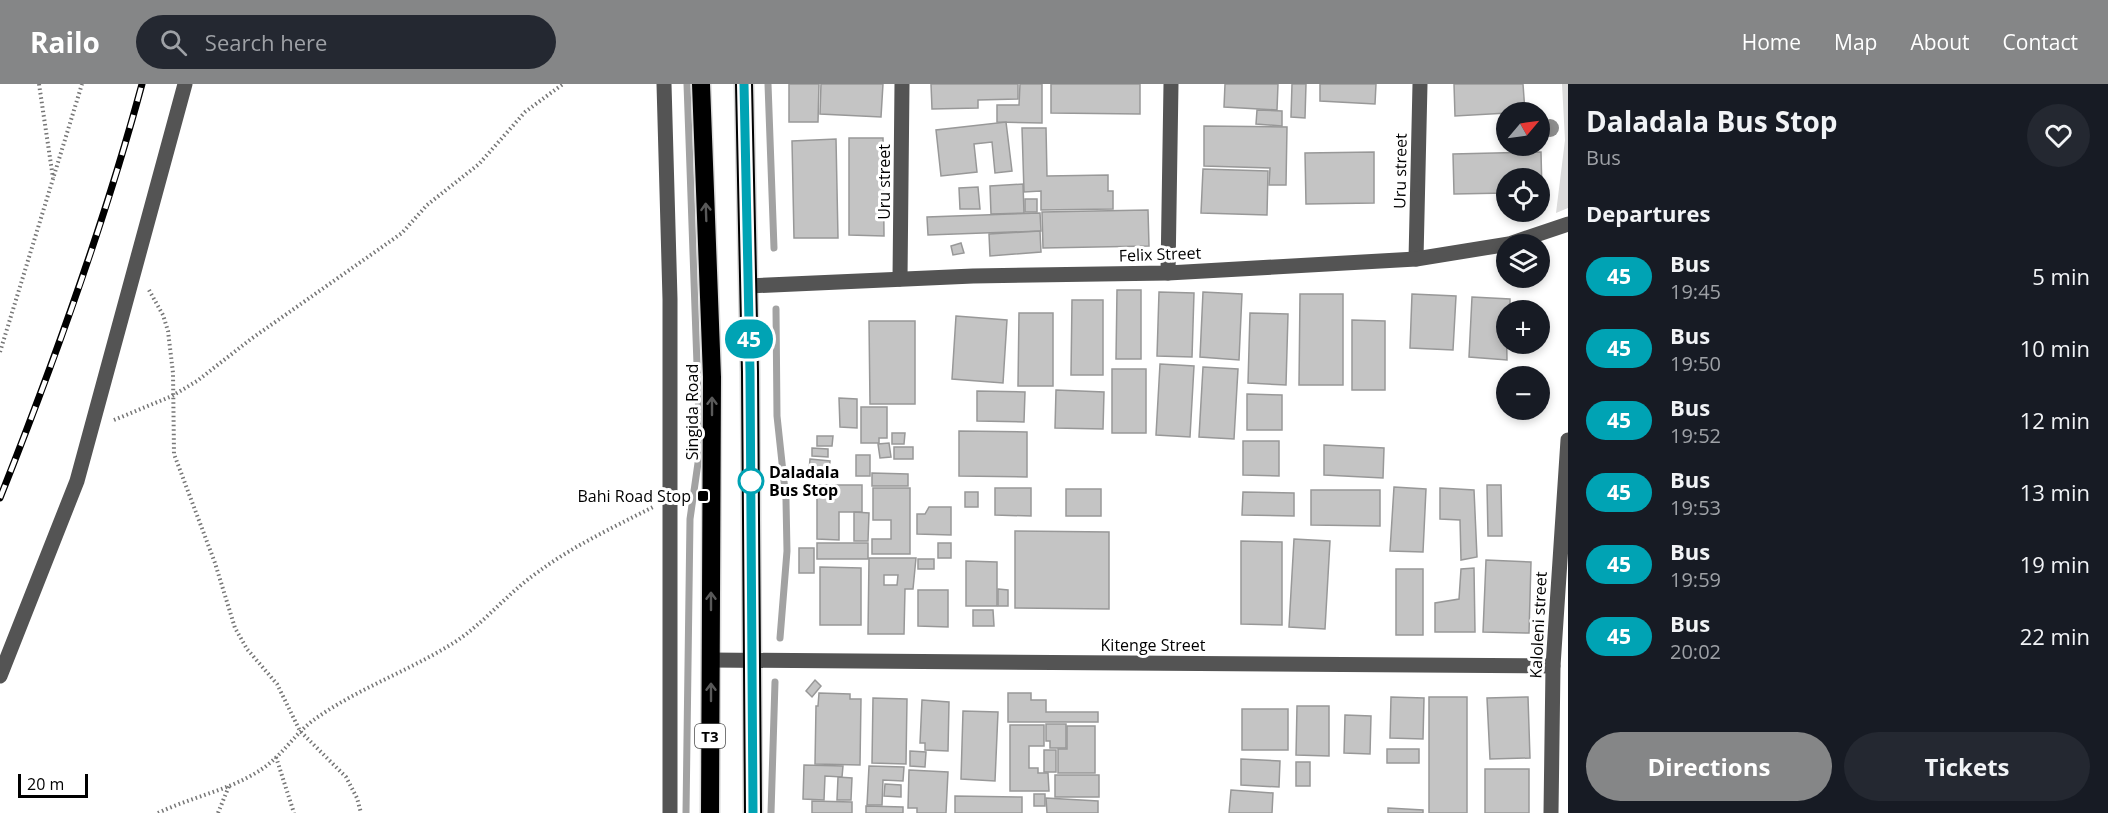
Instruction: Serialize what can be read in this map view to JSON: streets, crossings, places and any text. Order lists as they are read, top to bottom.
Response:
{
  "streets": {
    "highway": ["Singida Road", "T3"],
    "street": [
      "Uru street",
      "Felix Street",
      "Kaloleni street",
      "Kitenge Street"
    ]
  },
  "crossings": [
    ["Uru street", "Felix Street"],
    ["Singida Road", "Kitenge Street"],
    ["Kaloleni street", "Kitenge Street"]
  ],
  "places": {
    "other": ["Daladala Bus Stop"],
    "transit": ["Bahi Road Stop"]
  },
  "lines": ["bus line 45"],
  "scale_bar": "20 m",
  "north": "top right",
  "page": {
    "header": "Railo",
    "search": "Search here",
    "nav": [
      "Home",
      "Map",
      "About",
      "Contact"
    ],
    "on_map": "45",
    "heading": [
      ["Daladala Bus Stop", "Bus"],
      "Departures"
    ],
    "map_buttons": ["+", "−"],
    "list": [
      {
        "mark": "45",
        "name": "Bus",
        "note": "19:45",
        "value": "5 min"
      },
      {
        "mark": "45",
        "name": "Bus",
        "note": "19:50",
        "value": "10 min"
      },
      {
        "mark": "45",
        "name": "Bus",
        "note": "19:52",
        "value": "12 min"
      },
      {
        "mark": "45",
        "name": "Bus",
        "note": "19:53",
        "value": "13 min"
      },
      {
        "mark": "45",
        "name": "Bus",
        "note": "19:59",
        "value": "19 min"
      },
      {
        "mark": "45",
        "name": "Bus",
        "note": "20:02",
        "value": "22 min"
      }
    ],
    "buttons": ["Directions", "Tickets"],
    "scale": "20 m"
  }
}
